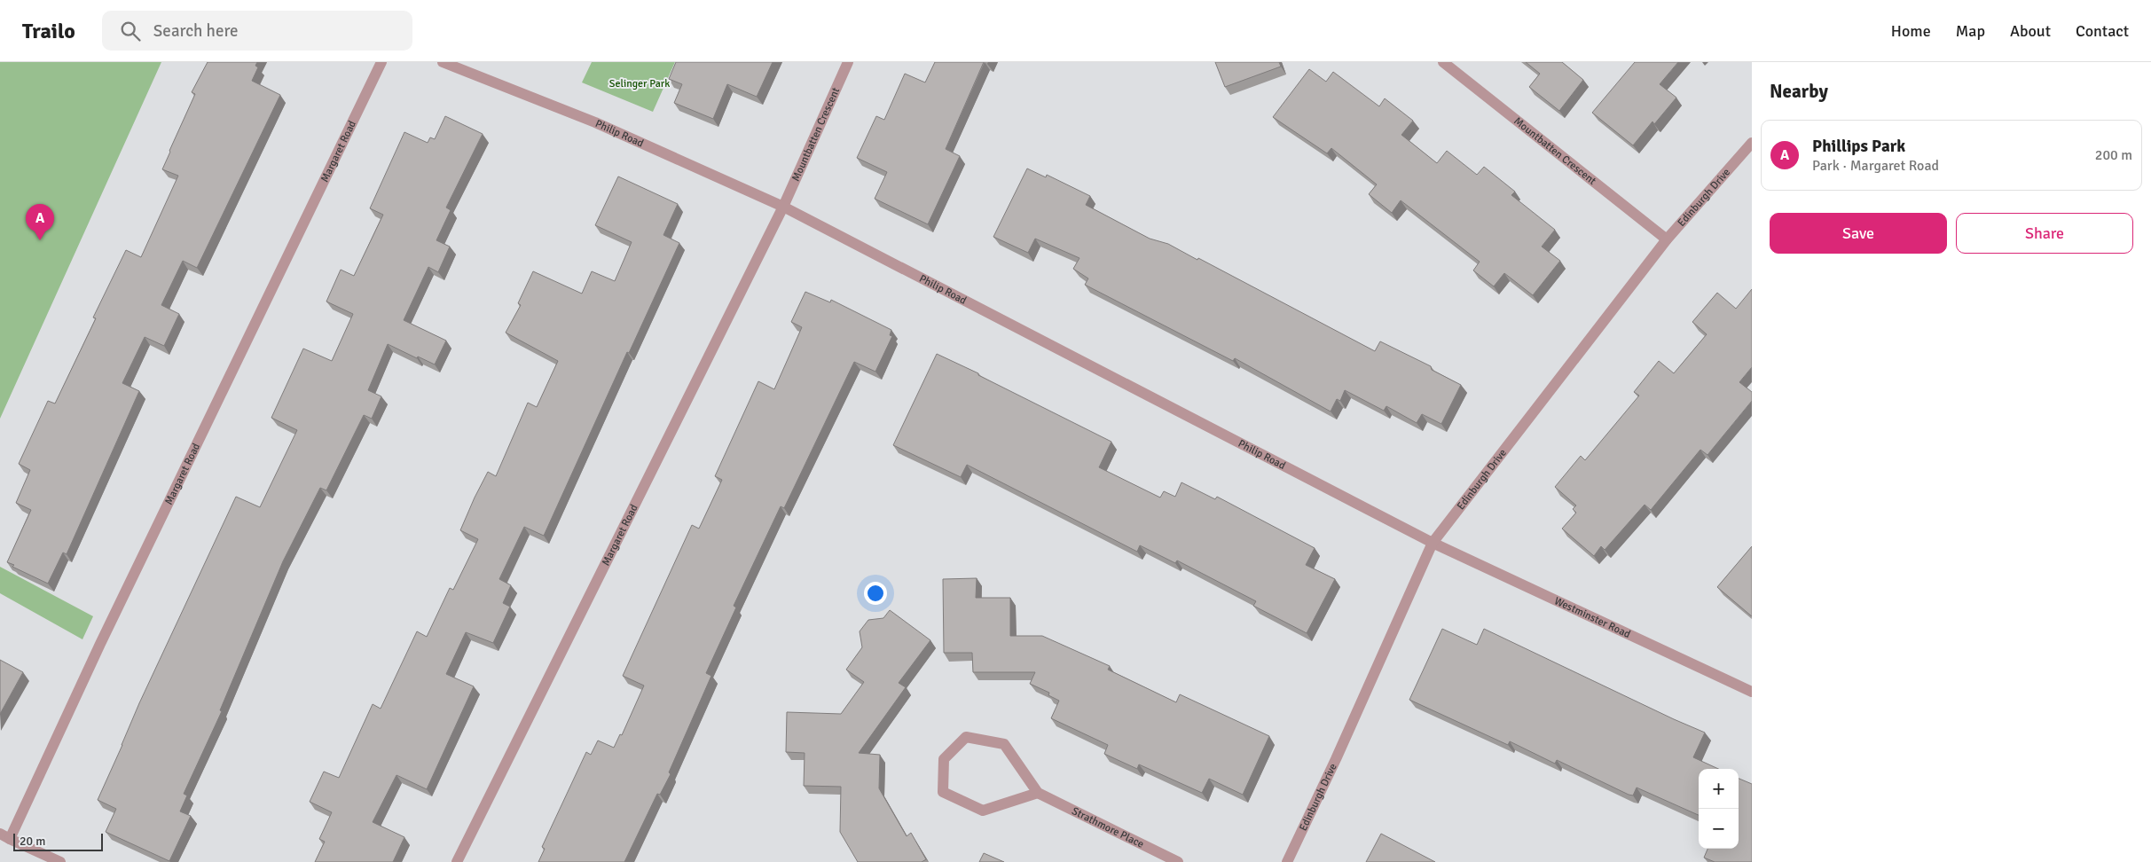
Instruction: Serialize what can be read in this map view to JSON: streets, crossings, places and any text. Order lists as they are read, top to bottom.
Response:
{
  "streets": {
    "street": [
      "Philip Road",
      "Mountbatten Crescent",
      "Margaret Road",
      "Edinburgh Drive",
      "Westminster Road",
      "Strathmore Place"
    ]
  },
  "crossings": [
    ["Philip Road", "Mountbatten Crescent"],
    ["Philip Road", "Margaret Road"],
    ["Philip Road", "Edinburgh Drive"],
    ["Philip Road", "Westminster Road"],
    ["Mountbatten Crescent", "Margaret Road"],
    ["Mountbatten Crescent", "Edinburgh Drive"],
    ["Edinburgh Drive", "Westminster Road"]
  ],
  "parks": ["Selinger Park"],
  "scale_bar": "20 m",
  "page": {
    "header": "Trailo",
    "search": "Search here",
    "nav": [
      "Home",
      "Map",
      "About",
      "Contact"
    ],
    "heading": "Nearby",
    "list": [
      {
        "mark": "A",
        "name": "Phillips Park",
        "note": "Park · Margaret Road",
        "value": "200 m"
      }
    ],
    "buttons": ["Save", "Share"],
    "pins": "A",
    "map_buttons": ["+", "−"],
    "scale": "20 m"
  }
}
